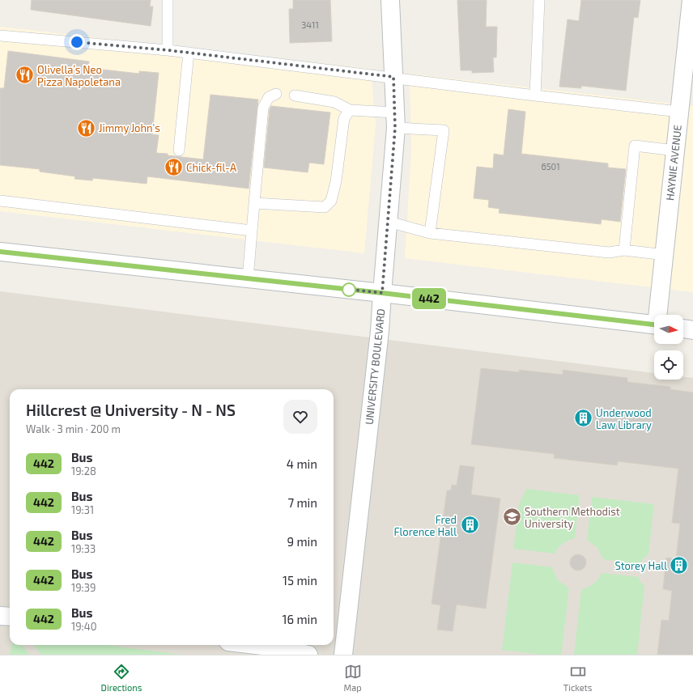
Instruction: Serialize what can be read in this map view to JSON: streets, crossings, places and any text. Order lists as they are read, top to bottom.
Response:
{
  "streets": {
    "street": ["HAYNIE AVENUE", "UNIVERSITY BOULEVARD"]
  },
  "places": {
    "restaurant": ["Olivella’s Neo Pizza Napoletana", "Jimmy John's", "Chick-fil-A"],
    "building": ["Underwood Law Library", "Fred Florence Hall", "Storey Hall"],
    "school or university": ["Southern Methodist University"]
  },
  "lines": ["bus line 442"],
  "house_numbers": ["3411", "6501"],
  "north": "right",
  "page": {
    "on_map": "442",
    "heading": ["Hillcrest @ University - N - NS", "Walk · 3 min · 200 m"],
    "list": [
      {
        "mark": "442",
        "name": "Bus",
        "note": "19:28",
        "value": "4 min"
      },
      {
        "mark": "442",
        "name": "Bus",
        "note": "19:31",
        "value": "7 min"
      },
      {
        "mark": "442",
        "name": "Bus",
        "note": "19:33",
        "value": "9 min"
      },
      {
        "mark": "442",
        "name": "Bus",
        "note": "19:39",
        "value": "15 min"
      },
      {
        "mark": "442",
        "name": "Bus",
        "note": "19:40",
        "value": "16 min"
      }
    ],
    "tabs": ["Directions", "Map", "Tickets"]
  }
}
